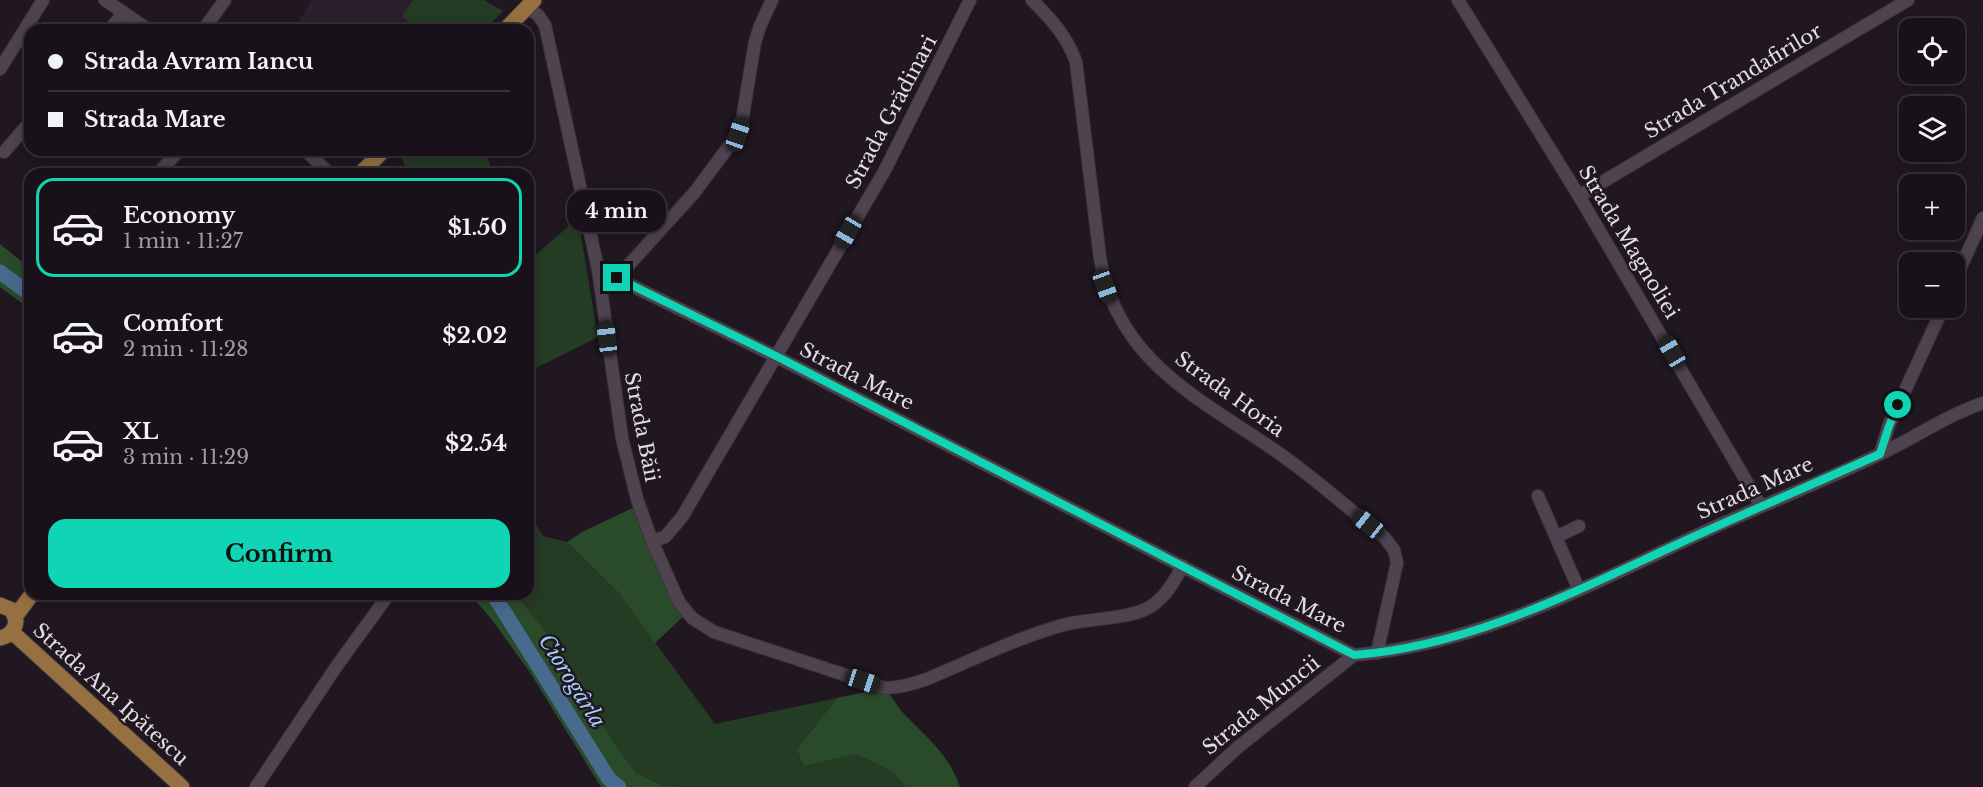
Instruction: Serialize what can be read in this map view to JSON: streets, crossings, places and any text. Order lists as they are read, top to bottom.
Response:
{
  "streets": {
    "main road": ["Strada Ana Ipătescu"],
    "street": [
      "Strada Trandafirilor",
      "Strada Grădinari",
      "Strada Magnoliei",
      "Strada Mare",
      "Strada Horia",
      "Strada Băii",
      "Strada Muncii"
    ]
  },
  "crossings": [
    ["Strada Trandafirilor", "Strada Magnoliei"],
    ["Strada Grădinari", "Strada Mare"],
    ["Strada Grădinari", "Strada Băii"],
    ["Strada Magnoliei", "Strada Mare"],
    ["Strada Mare", "Strada Horia"],
    ["Strada Mare", "Strada Băii"],
    ["Strada Mare", "Strada Muncii"]
  ],
  "water": ["Ciorogârla"],
  "page": {
    "map_buttons": ["+", "−"],
    "banner": ["Strada Avram Iancu", "Strada Mare"],
    "list": [
      {
        "name": "Economy",
        "note": "1 min · 11:27",
        "value": "$1.50"
      },
      {
        "name": "Comfort",
        "note": "2 min · 11:28",
        "value": "$2.02"
      },
      {
        "name": "XL",
        "note": "3 min · 11:29",
        "value": "$2.54"
      }
    ],
    "bubble": "4 min",
    "buttons": "Confirm"
  }
}
